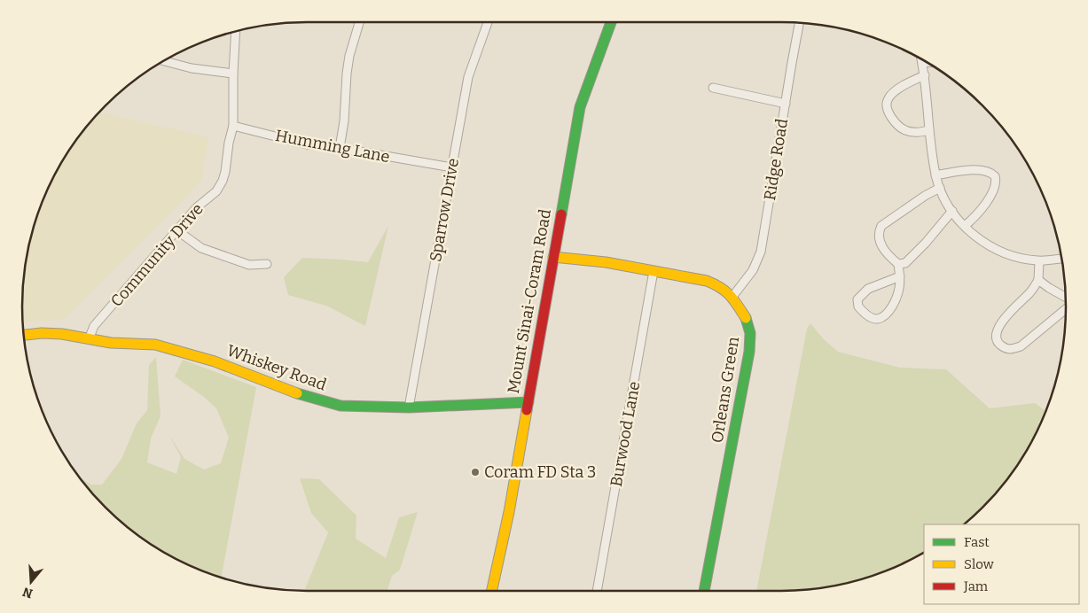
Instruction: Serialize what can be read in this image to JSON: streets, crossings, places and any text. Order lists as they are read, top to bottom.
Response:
{
  "streets": {
    "street": [
      "Humming Lane",
      "Ridge Road",
      "Sparrow Drive",
      "Community Drive",
      "Mount Sinai-Coram Road",
      "Whiskey Road",
      "Orleans Green",
      "Burwood Lane"
    ]
  },
  "crossings": [
    ["Humming Lane", "Sparrow Drive"],
    ["Humming Lane", "Community Drive"],
    ["Ridge Road", "Orleans Green"],
    ["Sparrow Drive", "Whiskey Road"],
    ["Community Drive", "Whiskey Road"],
    ["Mount Sinai-Coram Road", "Whiskey Road"],
    ["Mount Sinai-Coram Road", "Orleans Green"],
    ["Orleans Green", "Burwood Lane"]
  ],
  "places": ["Coram FD Sta 3"],
  "legend": ["Fast", "Slow", "Jam"],
  "north": "bottom"
}
